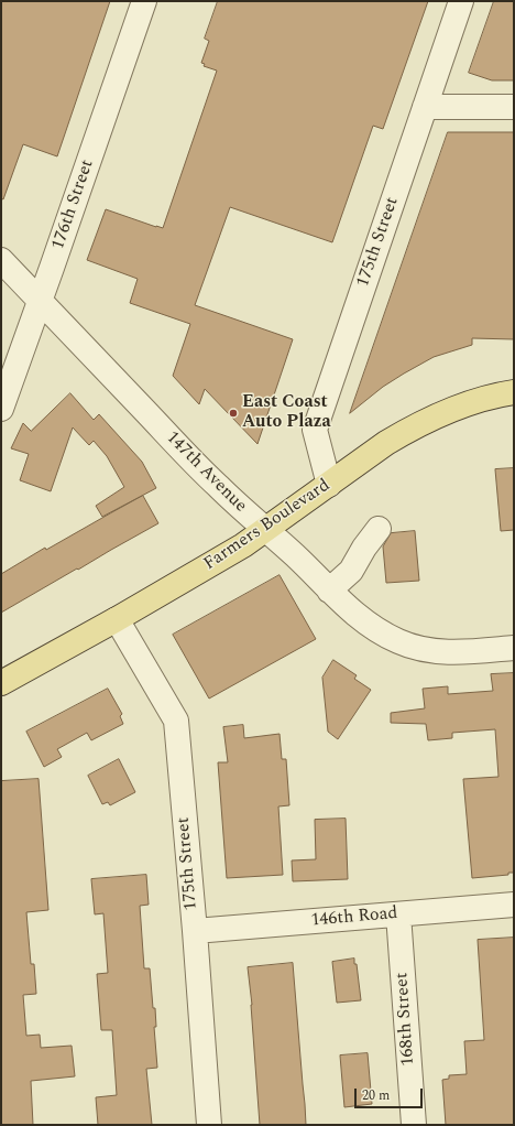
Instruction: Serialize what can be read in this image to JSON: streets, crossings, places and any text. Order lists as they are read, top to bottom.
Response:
{
  "streets": {
    "main road": ["Farmers Boulevard"],
    "street": [
      "176th Street",
      "175th Street",
      "147th Avenue",
      "146th Road",
      "168th Street"
    ]
  },
  "crossings": [
    ["176th Street", "147th Avenue"],
    ["175th Street", "Farmers Boulevard"],
    ["175th Street", "146th Road"],
    ["147th Avenue", "Farmers Boulevard"],
    ["146th Road", "168th Street"]
  ],
  "places": ["East Coast Auto Plaza"],
  "scale_bar": "20 m"
}
